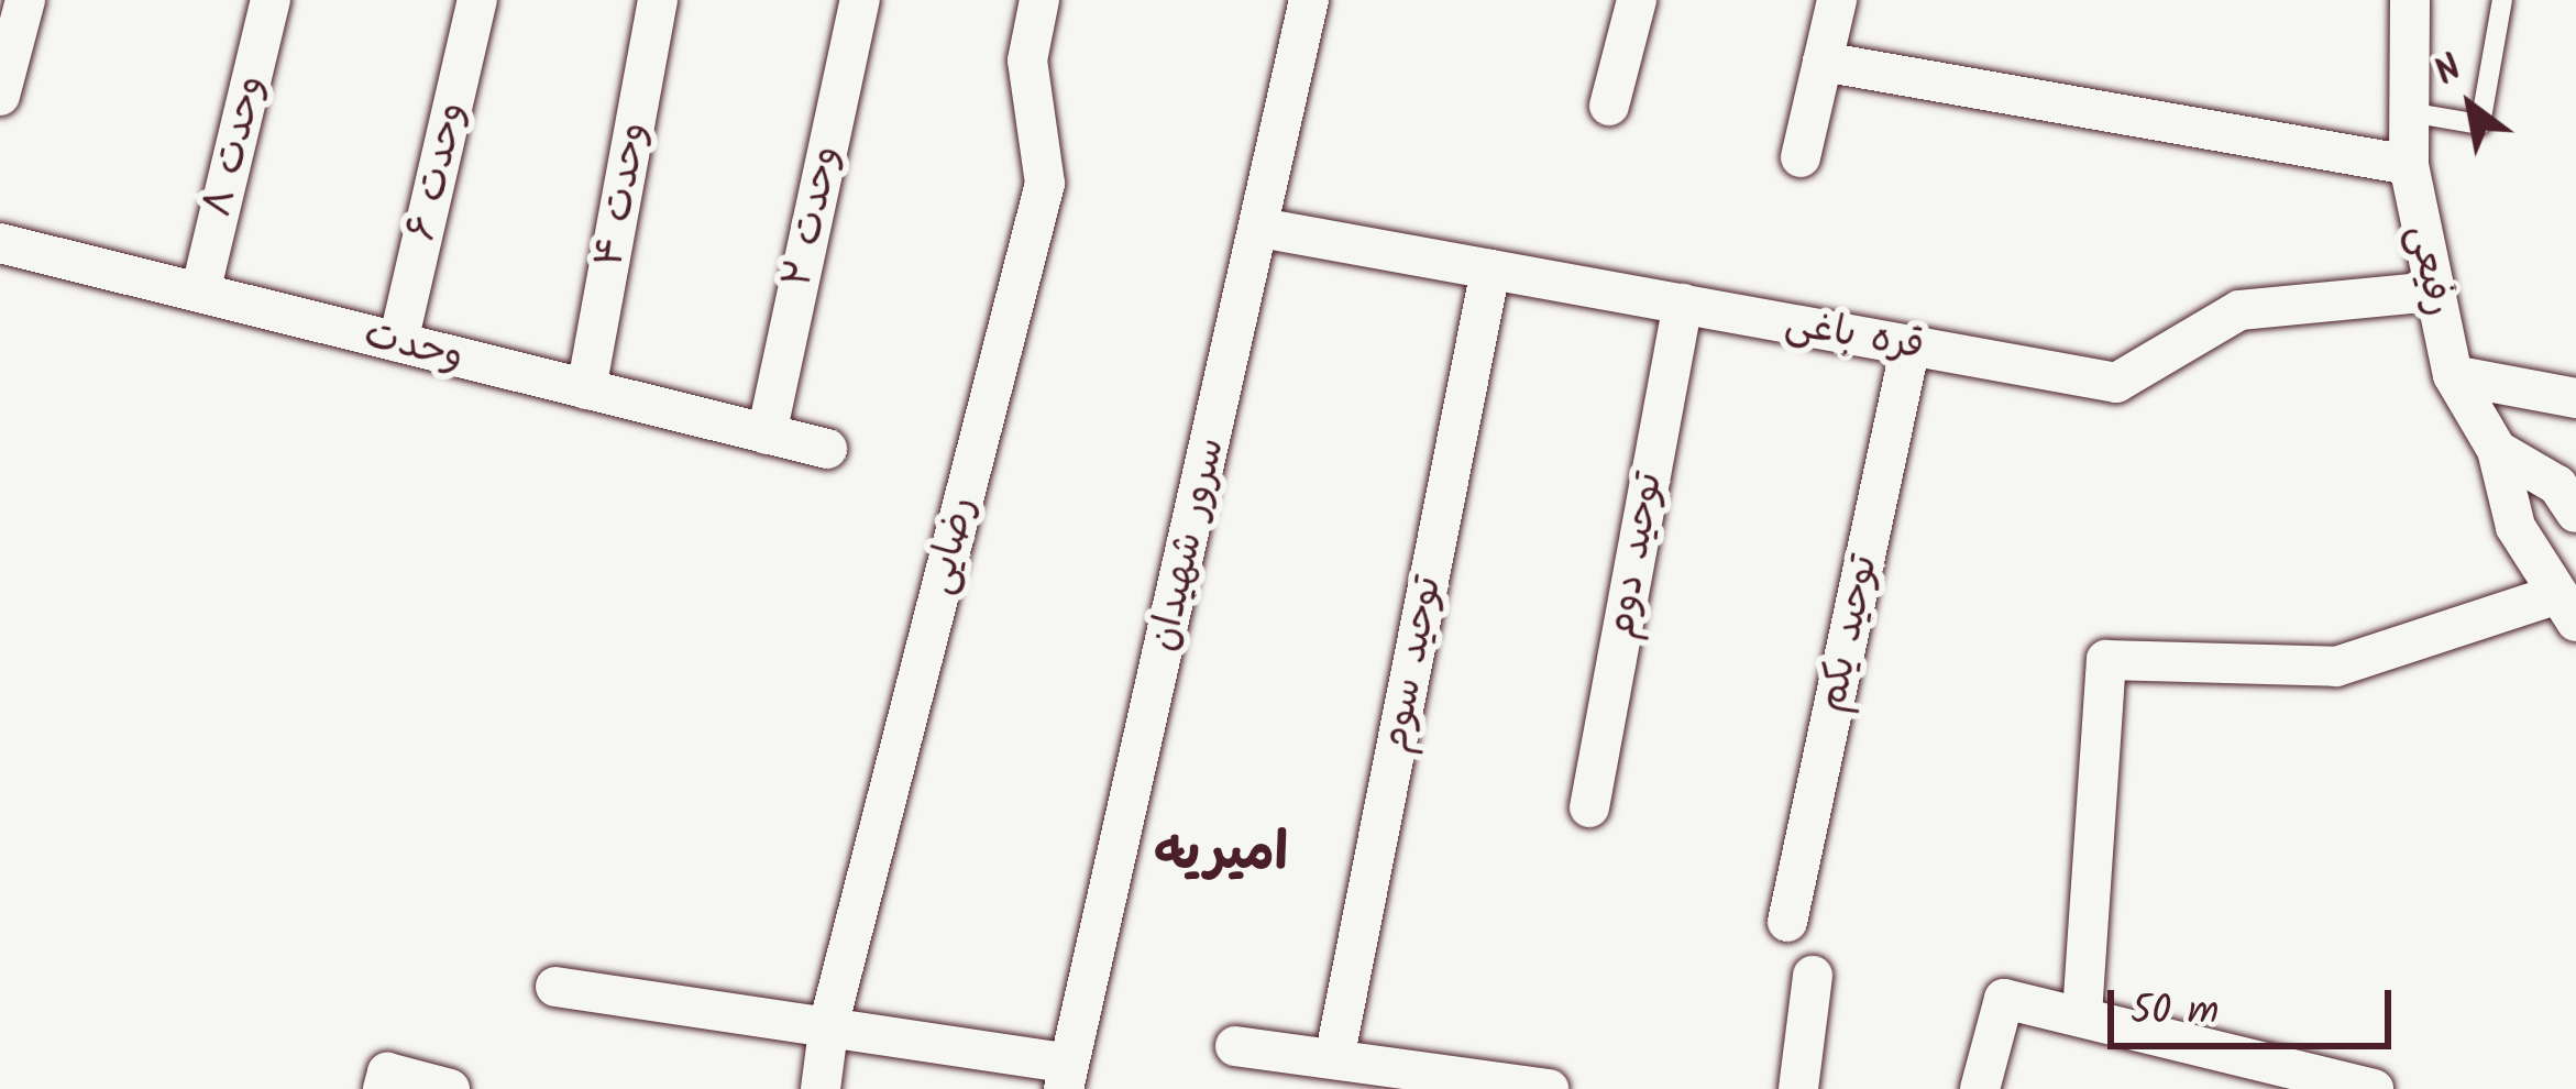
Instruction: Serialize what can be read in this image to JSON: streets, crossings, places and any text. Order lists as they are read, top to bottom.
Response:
{
  "streets": {
    "street": [
      "وحدت ۸",
      "وحدت ۶",
      "وحدت ۴",
      "وحدت ۲",
      "رفیعی",
      "قره باغی",
      "وحدت",
      "سرور شهیدان",
      "رضایی",
      "توحید دوم",
      "توحید یکم",
      "توحید سوم"
    ]
  },
  "crossings": [
    ["وحدت ۸", "وحدت"],
    ["وحدت ۶", "وحدت"],
    ["وحدت ۴", "وحدت"],
    ["وحدت ۲", "وحدت"],
    ["رفیعی", "قره باغی"],
    ["قره باغی", "سرور شهیدان"],
    ["قره باغی", "توحید دوم"],
    ["قره باغی", "توحید یکم"],
    ["قره باغی", "توحید سوم"]
  ],
  "districts": ["امیریه"],
  "scale_bar": "50 m",
  "north": "top left"
}
